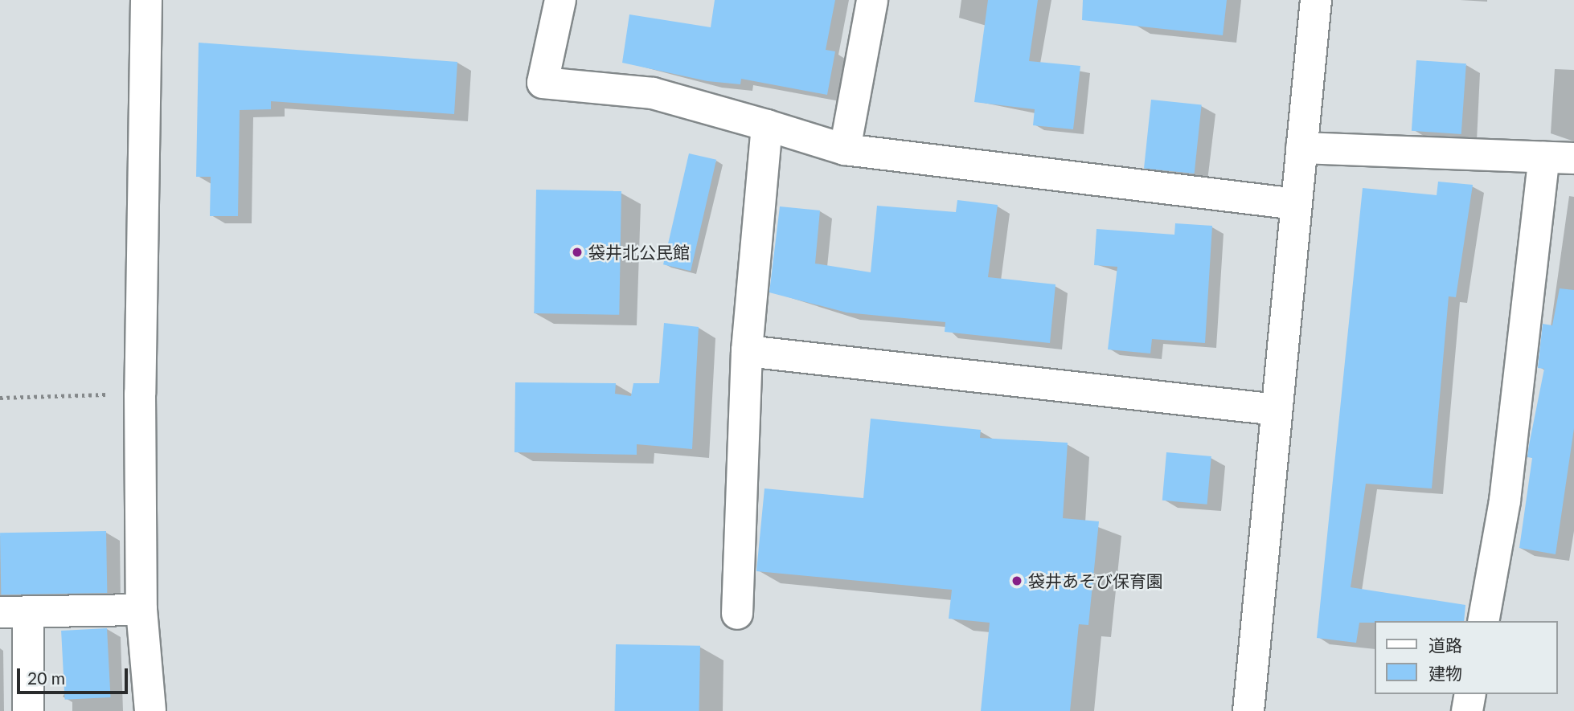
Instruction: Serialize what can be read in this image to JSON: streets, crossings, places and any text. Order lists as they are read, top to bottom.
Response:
{
  "places": ["袋井北公民館", "袋井あそび保育園"],
  "legend": ["道路", "建物"],
  "scale_bar": "20 m"
}
